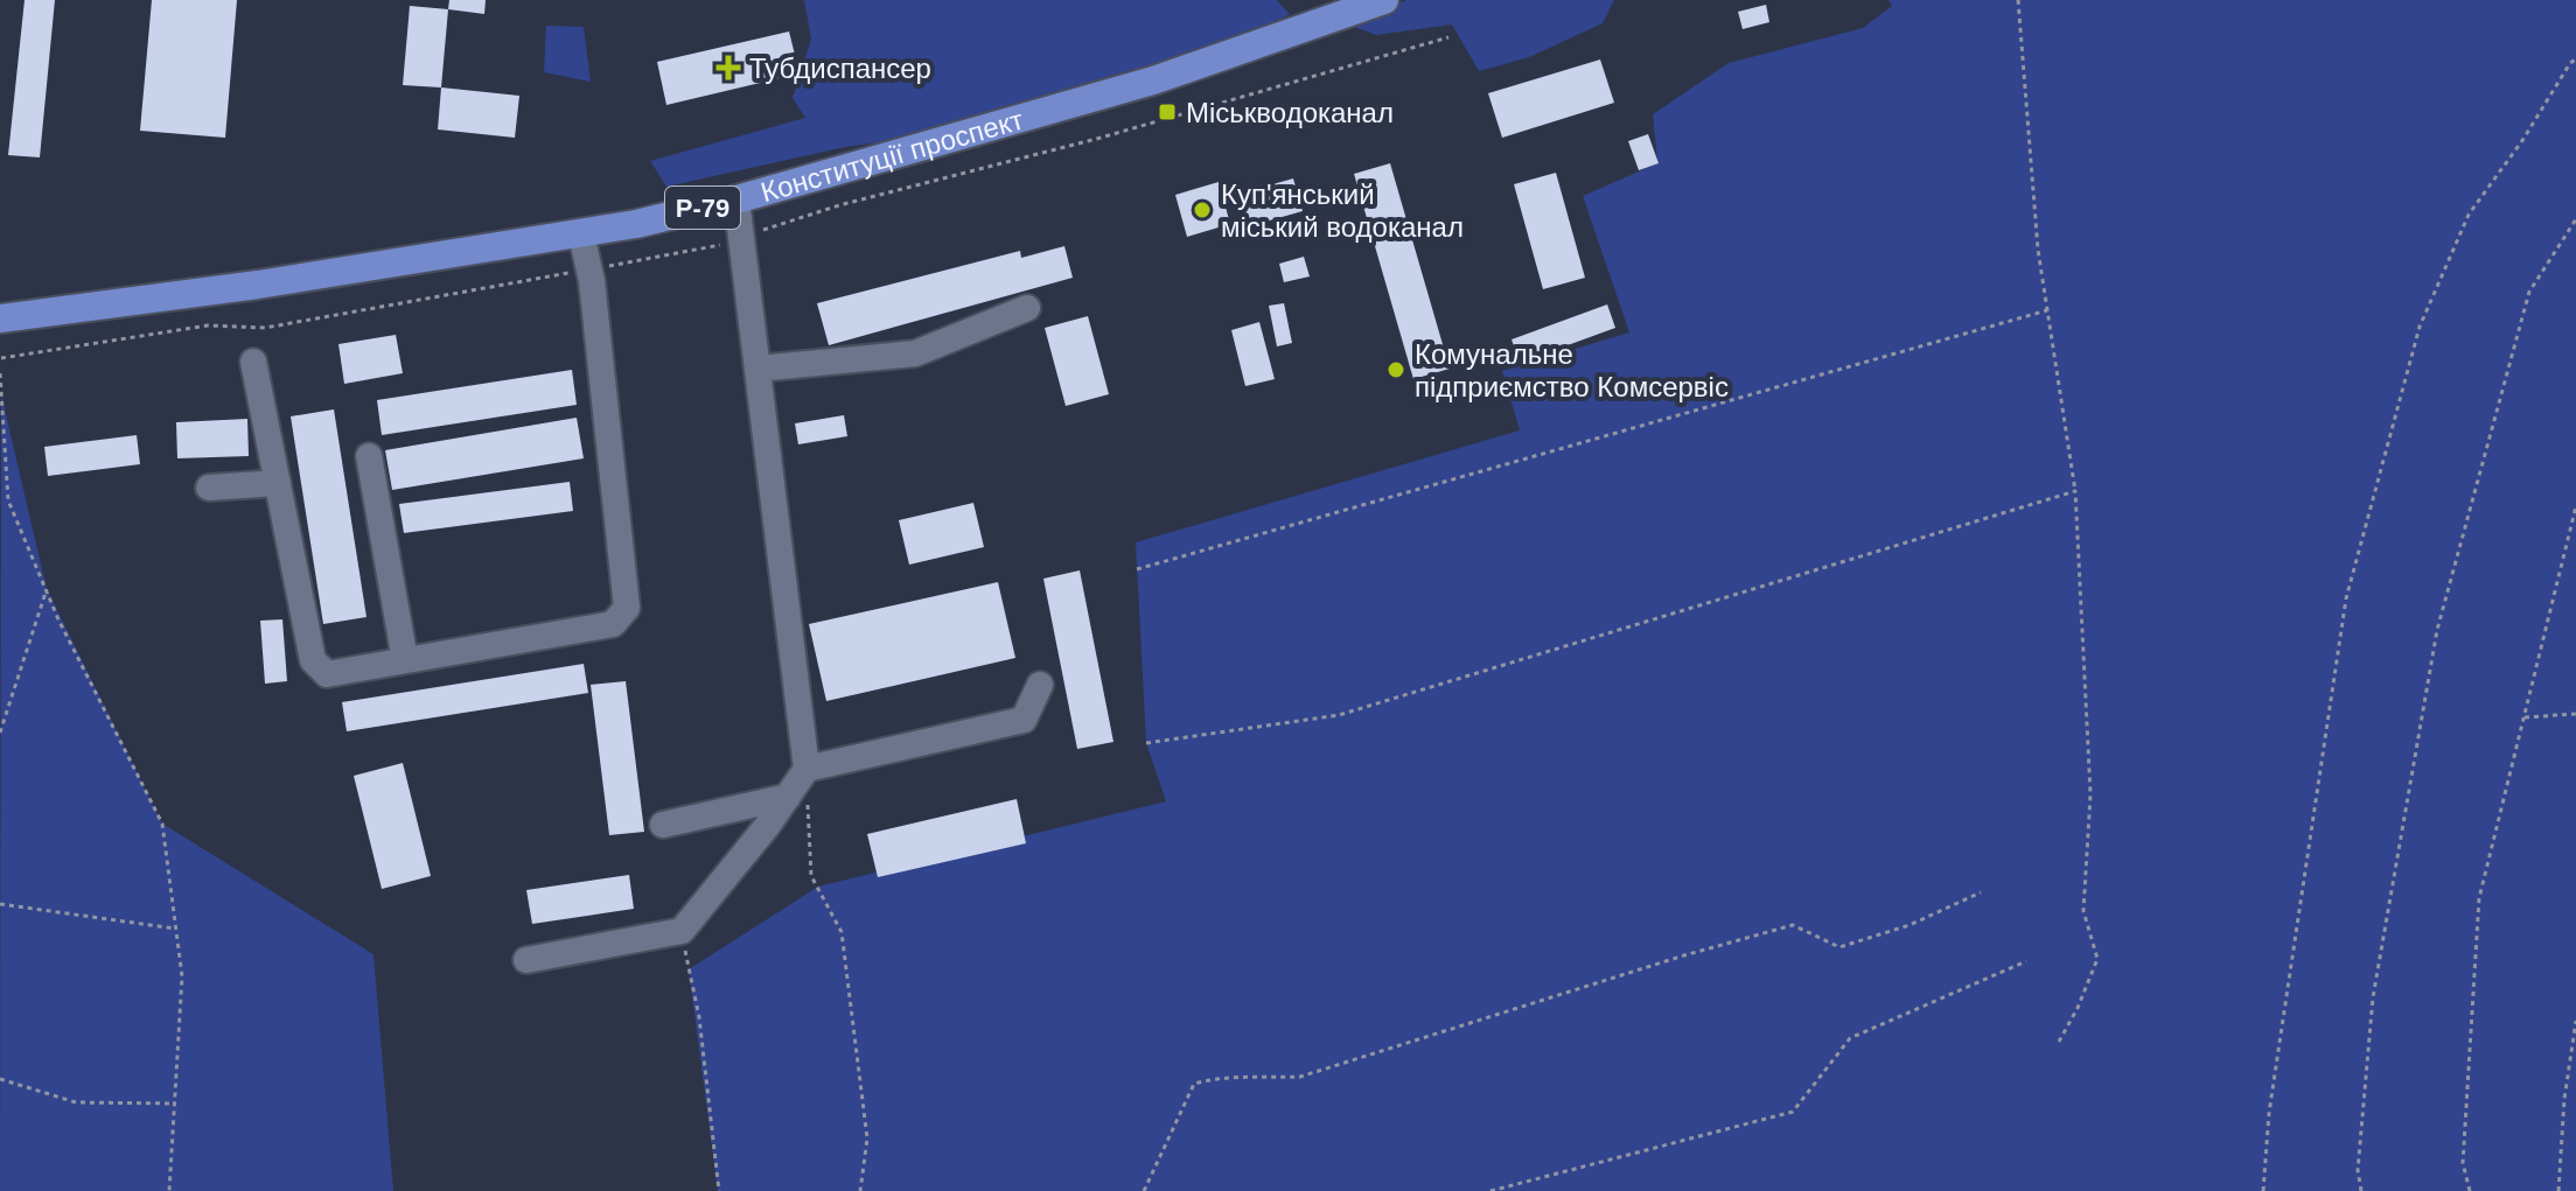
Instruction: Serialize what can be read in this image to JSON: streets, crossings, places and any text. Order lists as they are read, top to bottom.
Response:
{
  "streets": {
    "main road": ["Конституції проспект", "Р-79"]
  },
  "places": {
    "health": ["Тубдиспансер"],
    "transit": ["Міськводоканал"],
    "other": ["Куп'янський міський водоканал", "Комунальне пiдприємство Комсервiс"]
  }
}
